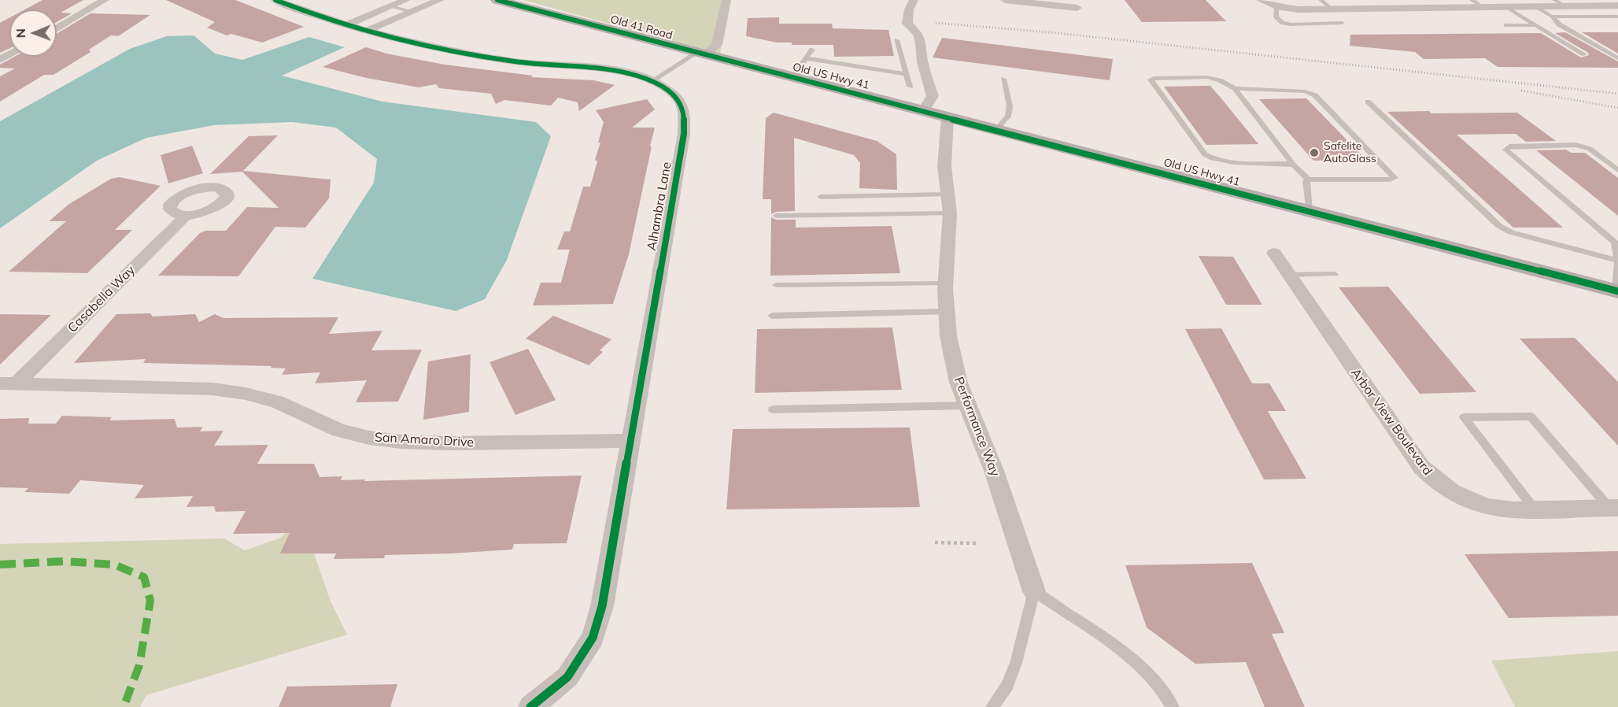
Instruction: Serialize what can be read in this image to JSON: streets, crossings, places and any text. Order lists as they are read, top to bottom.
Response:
{
  "streets": {
    "street": [
      "Old 41 Road",
      "Old US Hwy 41",
      "Alhambra Lane",
      "Casabella Way",
      "Arbor View Boulevard",
      "Performance Way",
      "San Amaro Drive"
    ]
  },
  "crossings": [
    ["Old 41 Road", "Old US Hwy 41"],
    ["Old US Hwy 41", "Performance Way"],
    ["Alhambra Lane", "San Amaro Drive"],
    ["Casabella Way", "San Amaro Drive"]
  ],
  "places": ["Safelite AutoGlass"],
  "north": "left"
}
